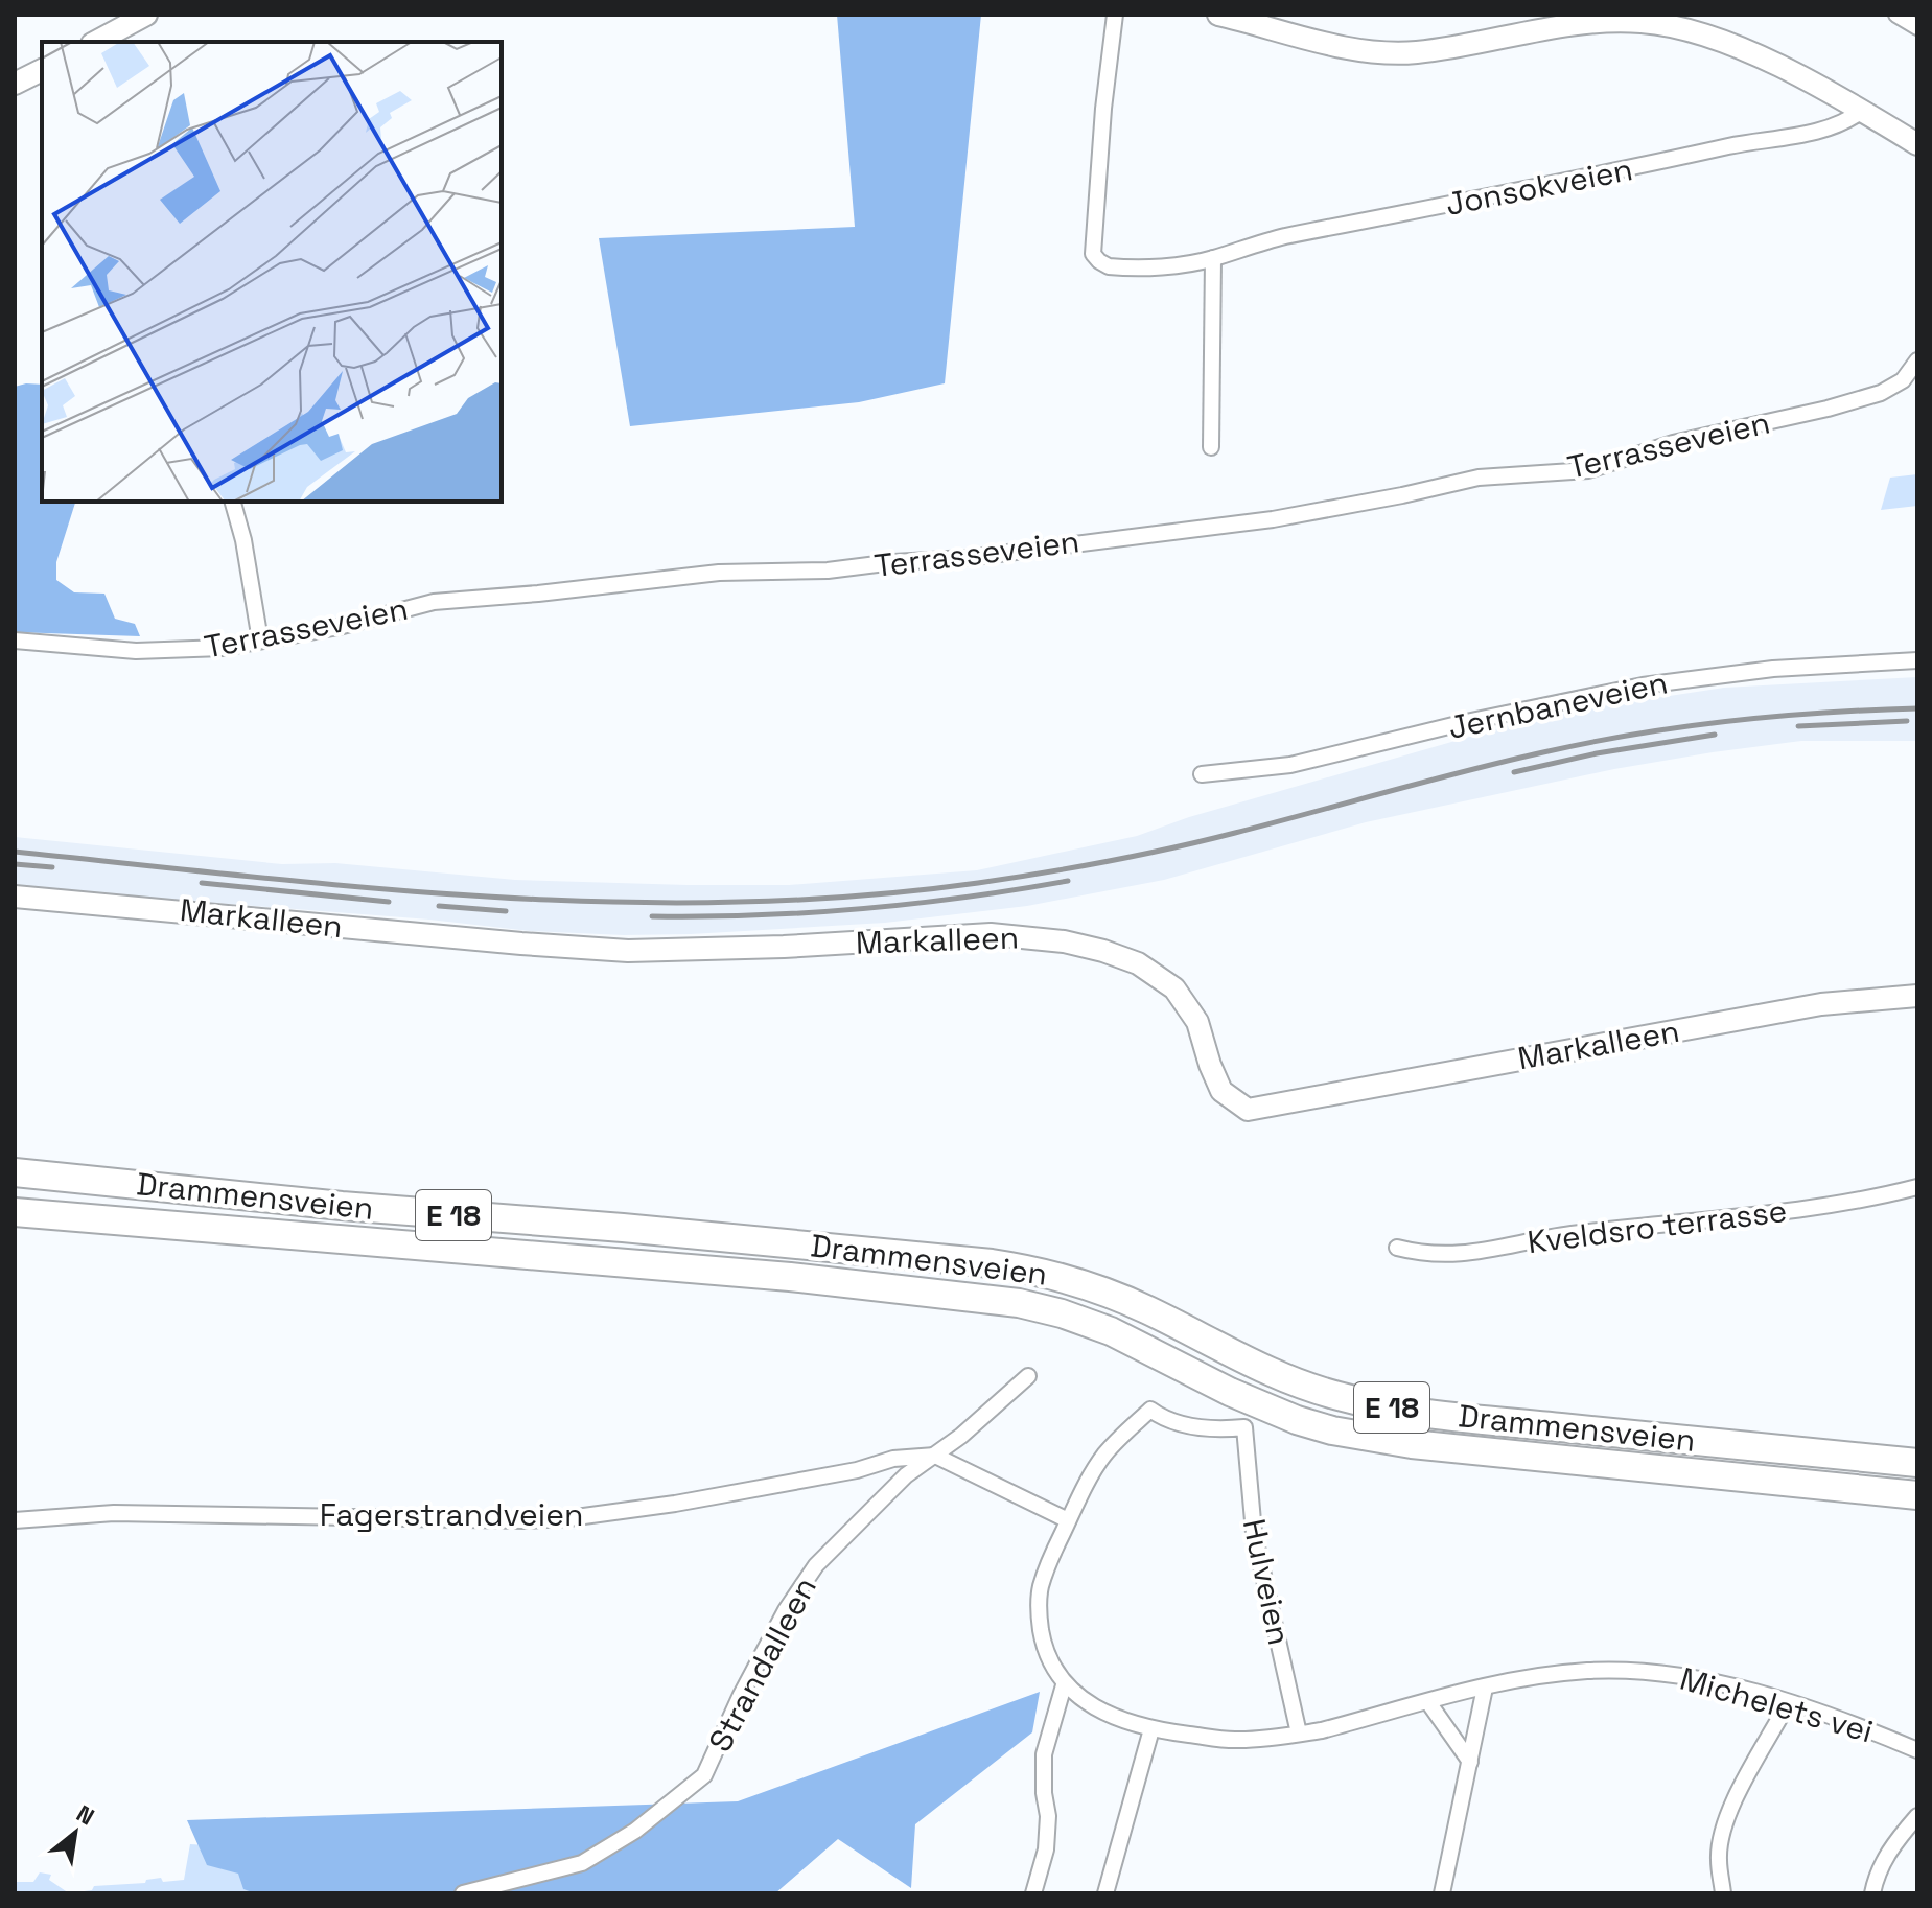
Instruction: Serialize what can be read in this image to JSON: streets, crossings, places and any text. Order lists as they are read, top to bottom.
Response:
{
  "streets": {
    "highway": ["Drammensveien", "E 18"],
    "main road": ["Markalleen"],
    "street": [
      "Jonsokveien",
      "Terrasseveien",
      "Jernbaneveien",
      "Kveldsro terrasse",
      "Fagerstrandveien",
      "Hulveien",
      "Strandalleen",
      "Michelets vei"
    ]
  },
  "crossings": [
    ["Fagerstrandveien", "Strandalleen"],
    ["Hulveien", "Michelets vei"]
  ],
  "north": "top right"
}
